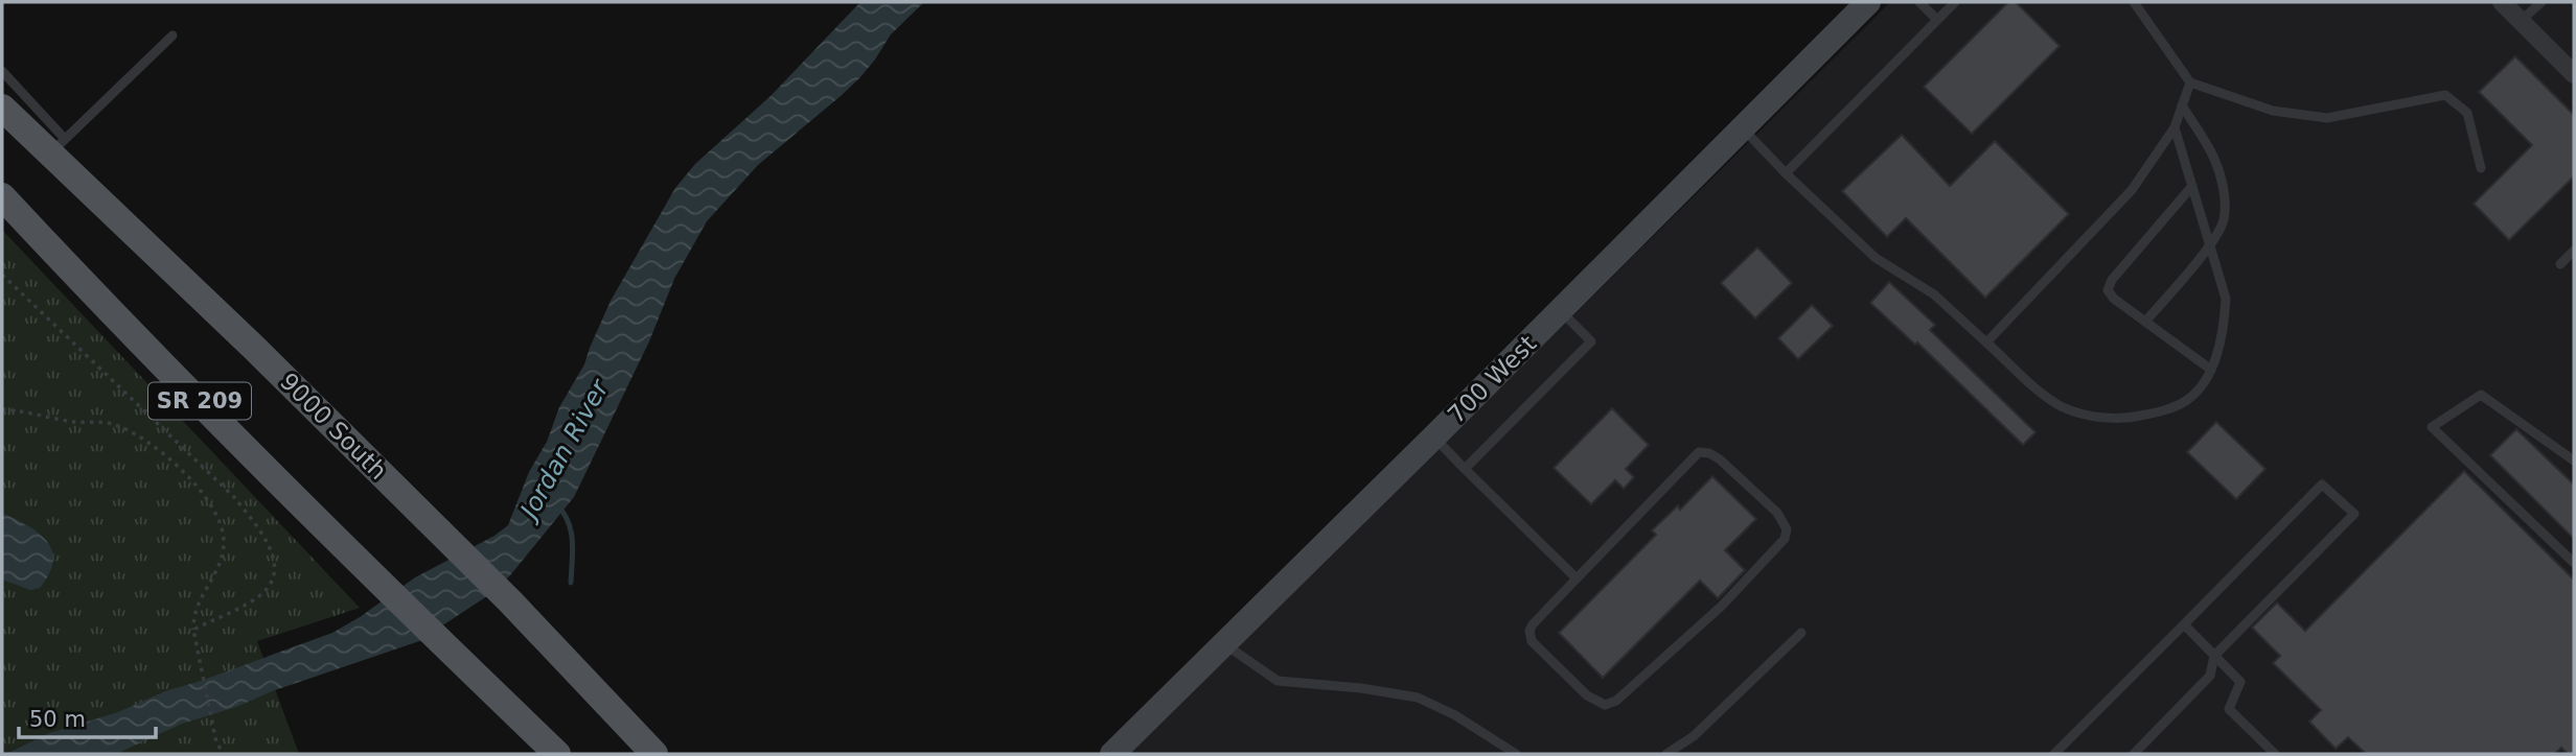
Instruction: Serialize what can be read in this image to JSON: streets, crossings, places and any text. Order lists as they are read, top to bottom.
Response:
{
  "streets": {
    "main road": ["SR 209", "9000 South"],
    "street": ["700 West"]
  },
  "water": ["Jordan River"],
  "scale_bar": "50 m"
}
